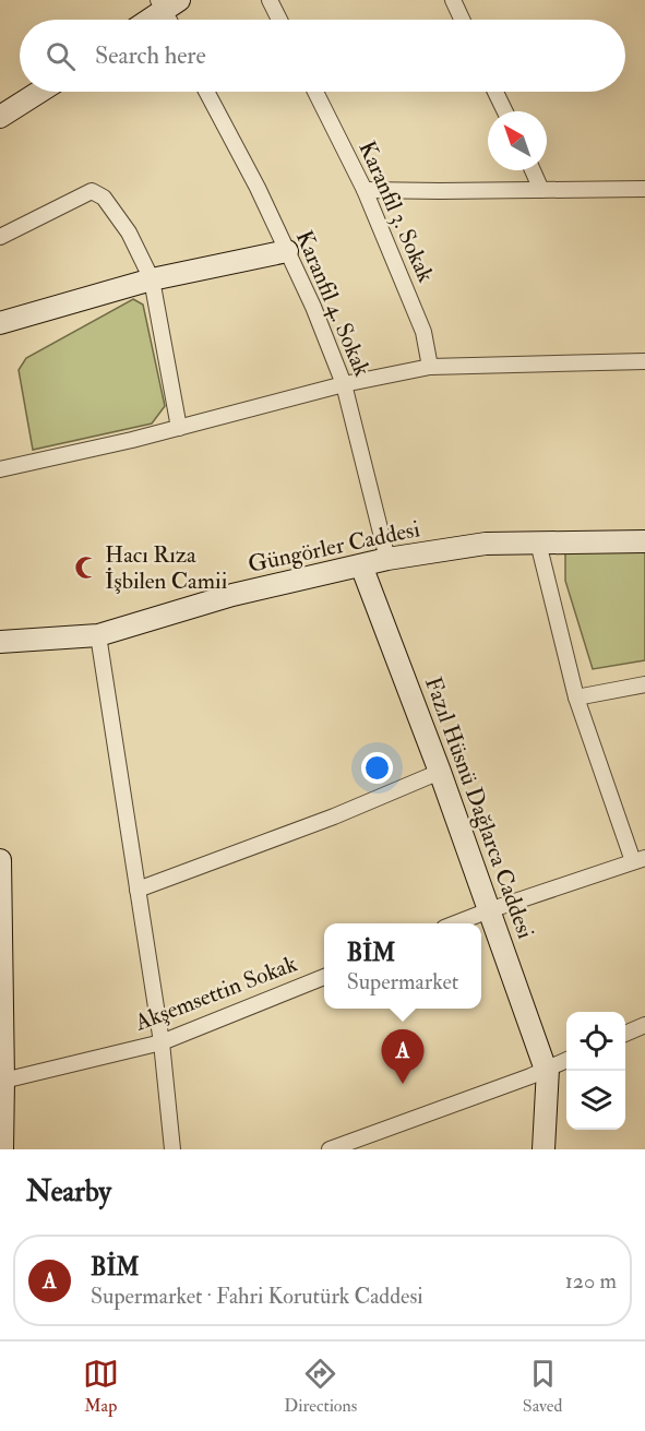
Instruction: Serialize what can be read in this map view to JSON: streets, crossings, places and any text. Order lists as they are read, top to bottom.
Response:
{
  "streets": {
    "street": [
      "Karanfil 3. Sokak",
      "Karanfil 4. Sokak",
      "Güngörler Caddesi",
      "Fazıl Hüsnü Dağlarca Caddesi",
      "Akşemsettin Sokak"
    ]
  },
  "crossings": [
    ["Karanfil 4. Sokak", "Güngörler Caddesi"],
    ["Güngörler Caddesi", "Fazıl Hüsnü Dağlarca Caddesi"]
  ],
  "places": {
    "mosque": ["Hacı Rıza İşbilen Camii"]
  },
  "north": "top left",
  "page": {
    "search": "Search here",
    "popup": ["BİM", "Supermarket"],
    "pins": "A",
    "heading": "Nearby",
    "list": [
      {
        "mark": "A",
        "name": "BİM",
        "note": "Supermarket · Fahri Korutürk Caddesi",
        "value": "120 m"
      }
    ],
    "nav": ["Map", "Directions", "Saved"]
  }
}
